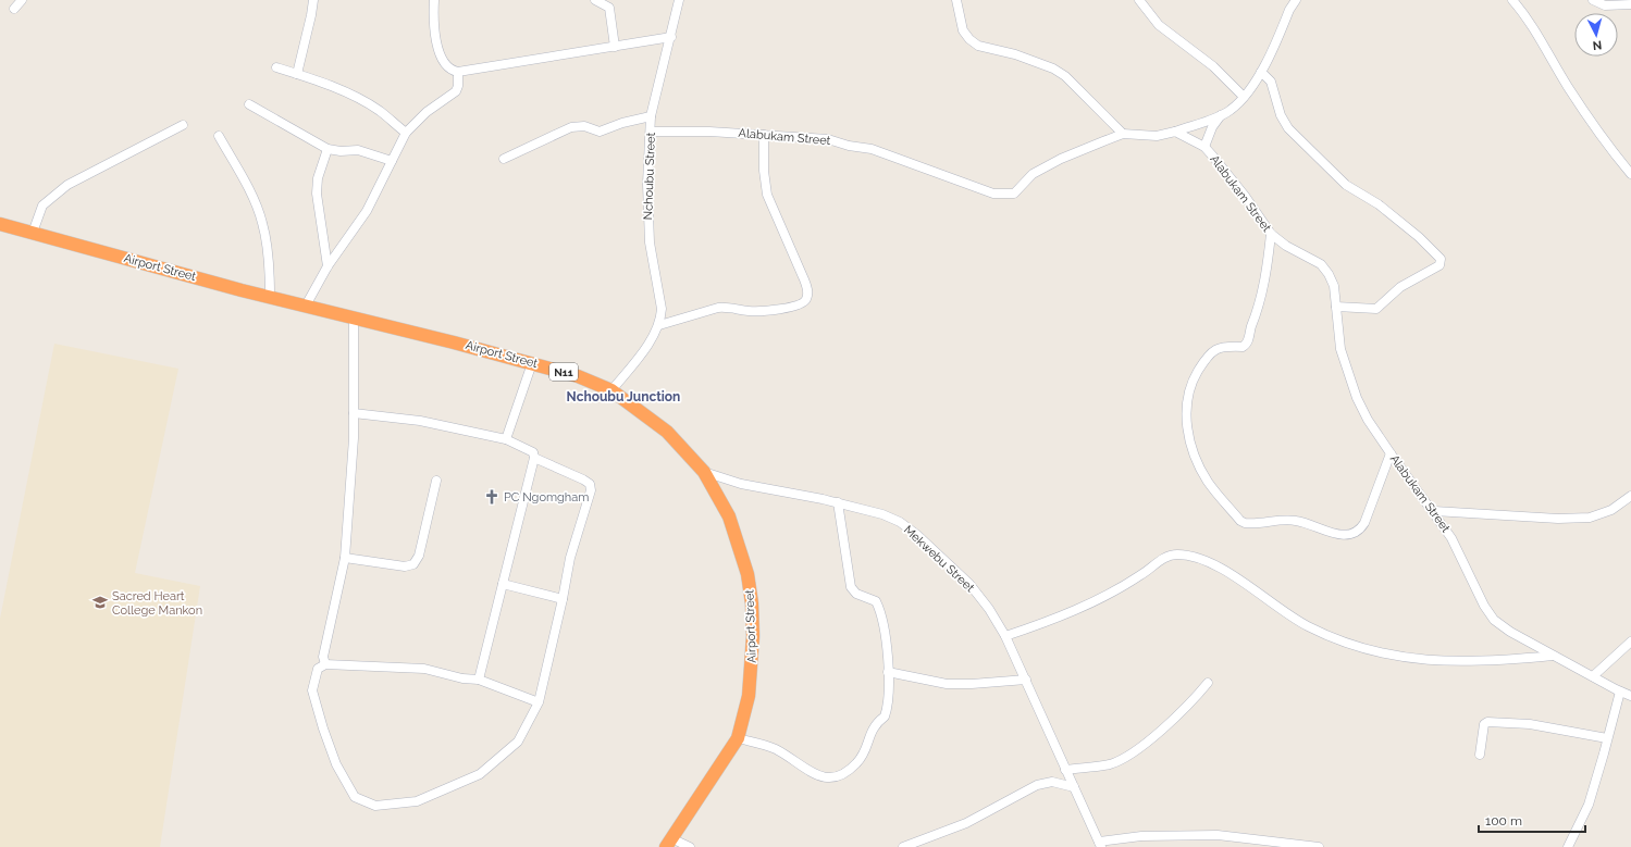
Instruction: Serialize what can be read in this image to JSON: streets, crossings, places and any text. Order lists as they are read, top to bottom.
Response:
{
  "streets": {
    "highway": ["Airport Street", "N11"],
    "street": ["Alabukam Street", "Nchoubu Street", "Mekwebu Street"]
  },
  "crossings": [
    ["Alabukam Street", "Nchoubu Street"],
    ["Airport Street", "Mekwebu Street"]
  ],
  "districts": ["Nchoubu Junction"],
  "places": {
    "church": ["PC Ngomgham"],
    "school or university": ["Sacred Heart College Mankon"]
  },
  "scale_bar": "100 m",
  "north": "bottom"
}
